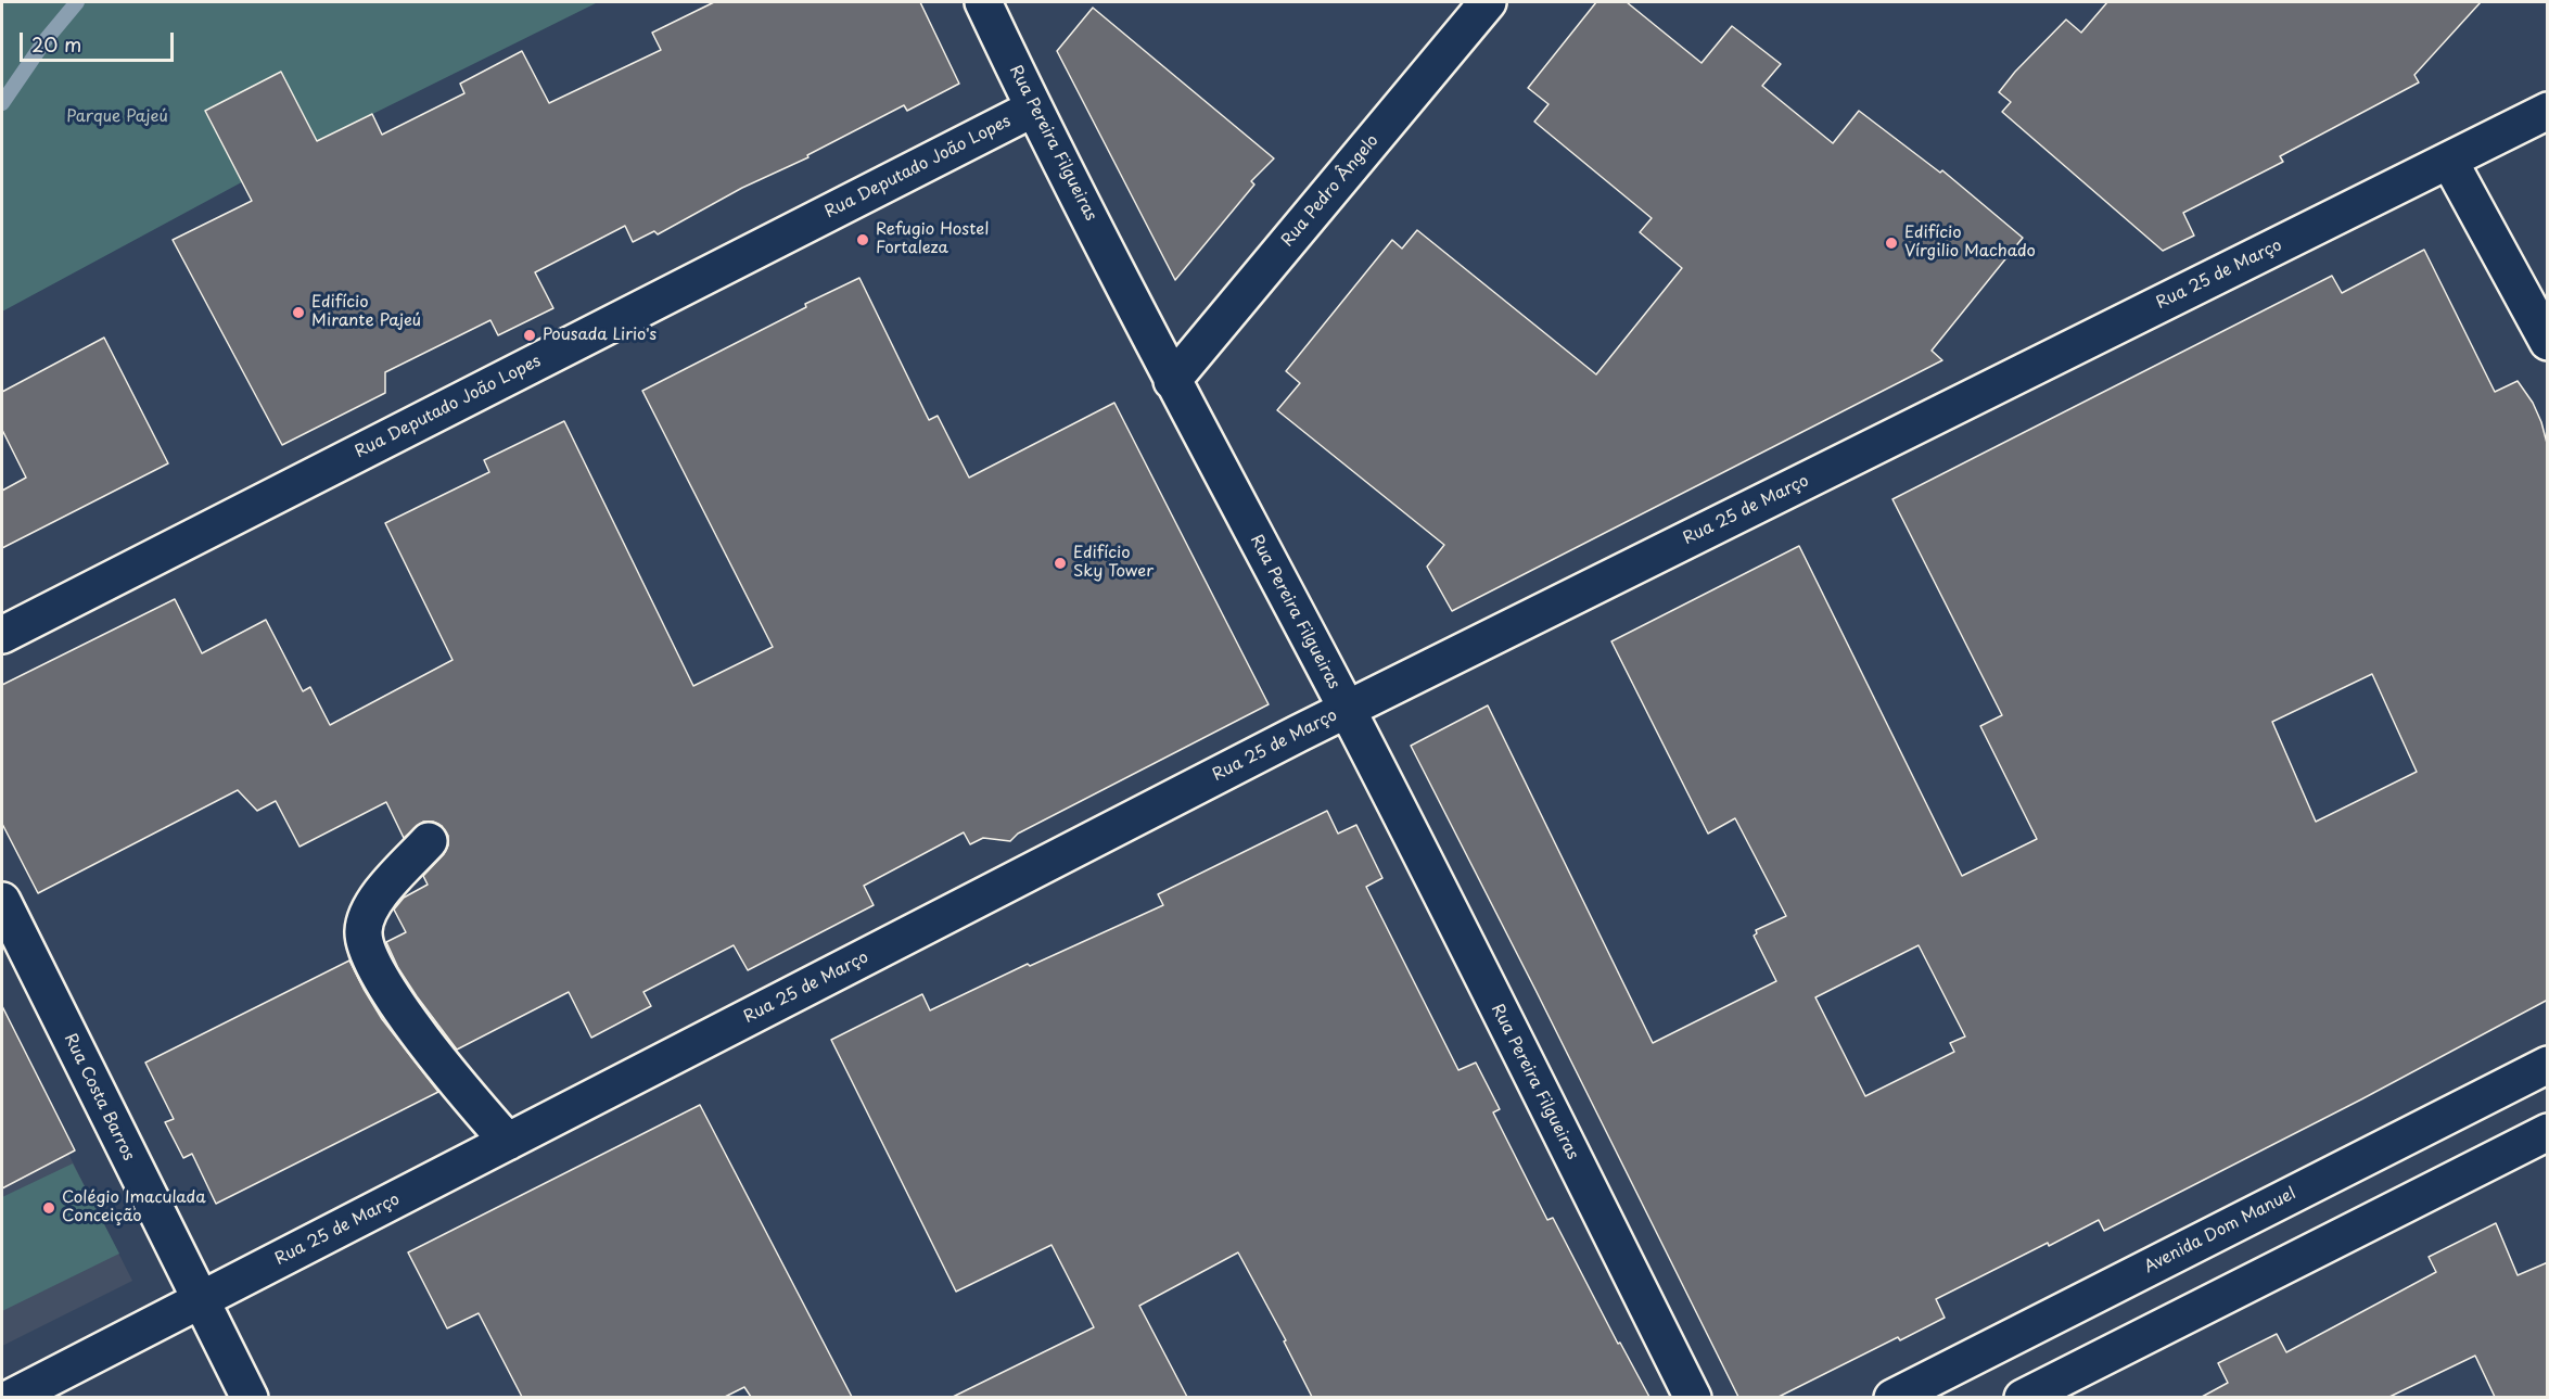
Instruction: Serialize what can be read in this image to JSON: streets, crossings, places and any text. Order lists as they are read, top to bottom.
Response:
{
  "streets": {
    "street": [
      "Rua Pereira Filgueiras",
      "Rua Deputado João Lopes",
      "Rua Pedro Ângelo",
      "Rua 25 de Março",
      "Rua Costa Barros",
      "Avenida Dom Manuel"
    ]
  },
  "crossings": [
    ["Rua Pereira Filgueiras", "Rua Deputado João Lopes"],
    ["Rua Pereira Filgueiras", "Rua Pedro Ângelo"],
    ["Rua Pereira Filgueiras", "Rua 25 de Março"],
    ["Rua 25 de Março", "Rua Costa Barros"]
  ],
  "parks": ["Parque Pajeú"],
  "places": [
    "Refugio Hostel Fortaleza",
    "Edifício Vírgilio Machado",
    "Edifício Mirante Pajeú",
    "Pousada Lirio's",
    "Edifício Sky Tower",
    "Colégio Imaculada Conceição"
  ],
  "scale_bar": "20 m"
}
